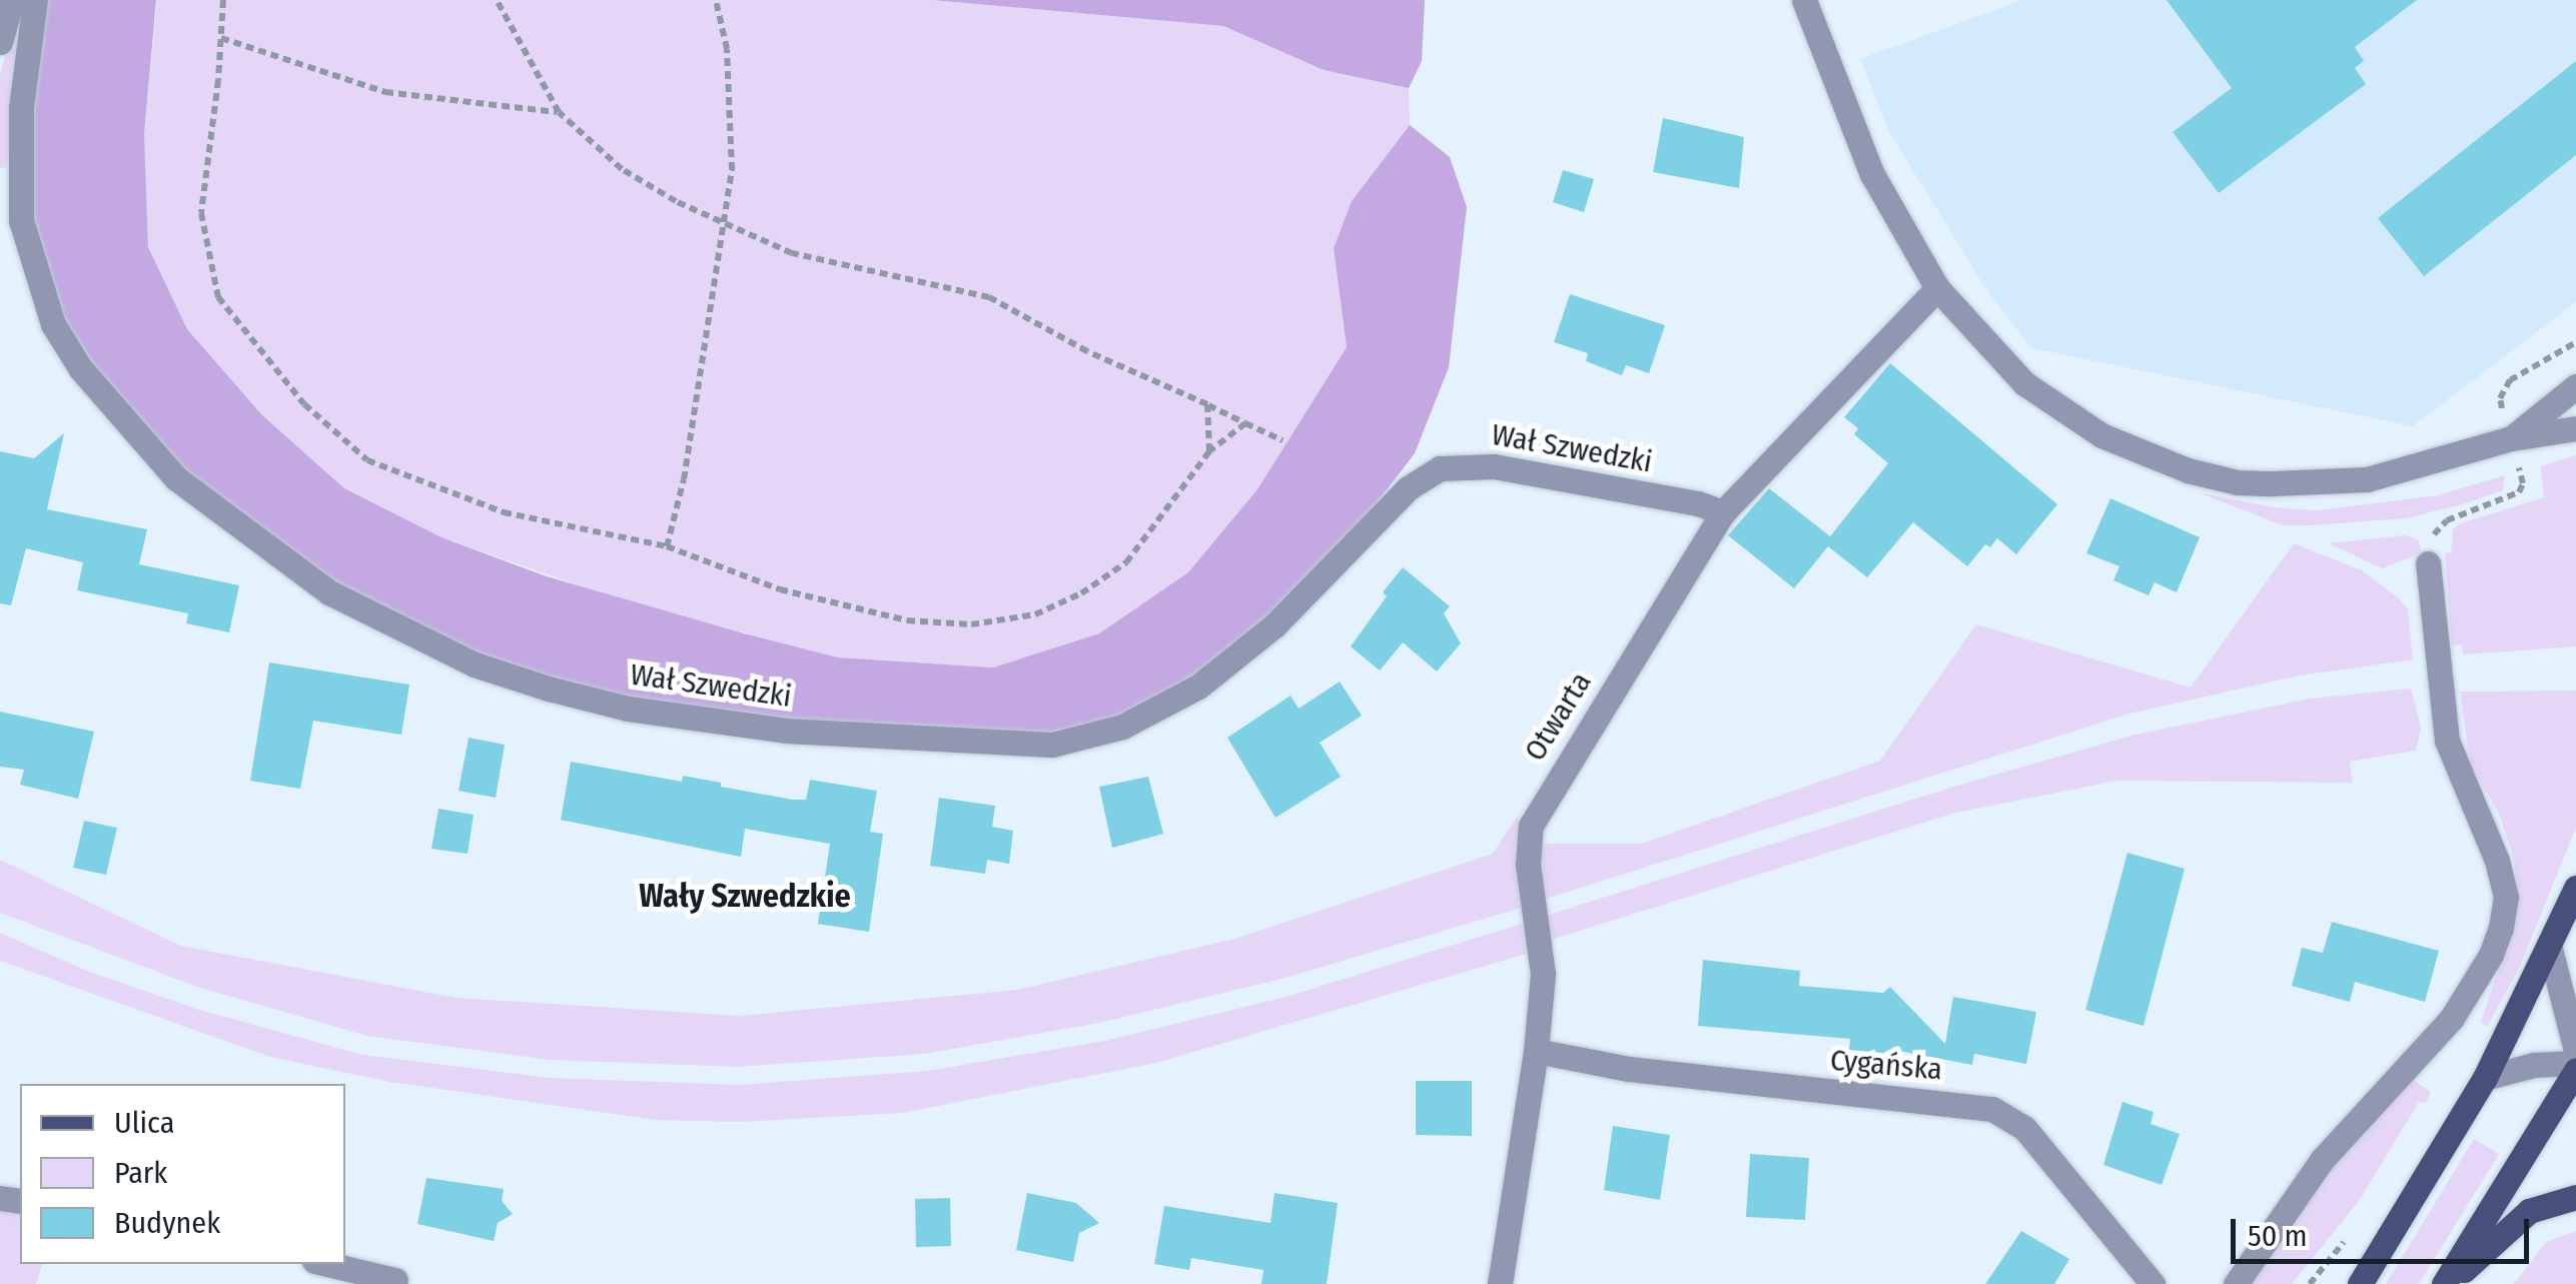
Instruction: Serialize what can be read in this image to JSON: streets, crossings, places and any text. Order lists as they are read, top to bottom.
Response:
{
  "streets": {
    "street": ["Wał Szwedzki", "Otwarta", "Cygańska"]
  },
  "crossings": [
    ["Wał Szwedzki", "Otwarta"],
    ["Otwarta", "Cygańska"]
  ],
  "districts": ["Wały Szwedzkie"],
  "legend": ["Ulica", "Park", "Budynek"],
  "scale_bar": "50 m"
}
